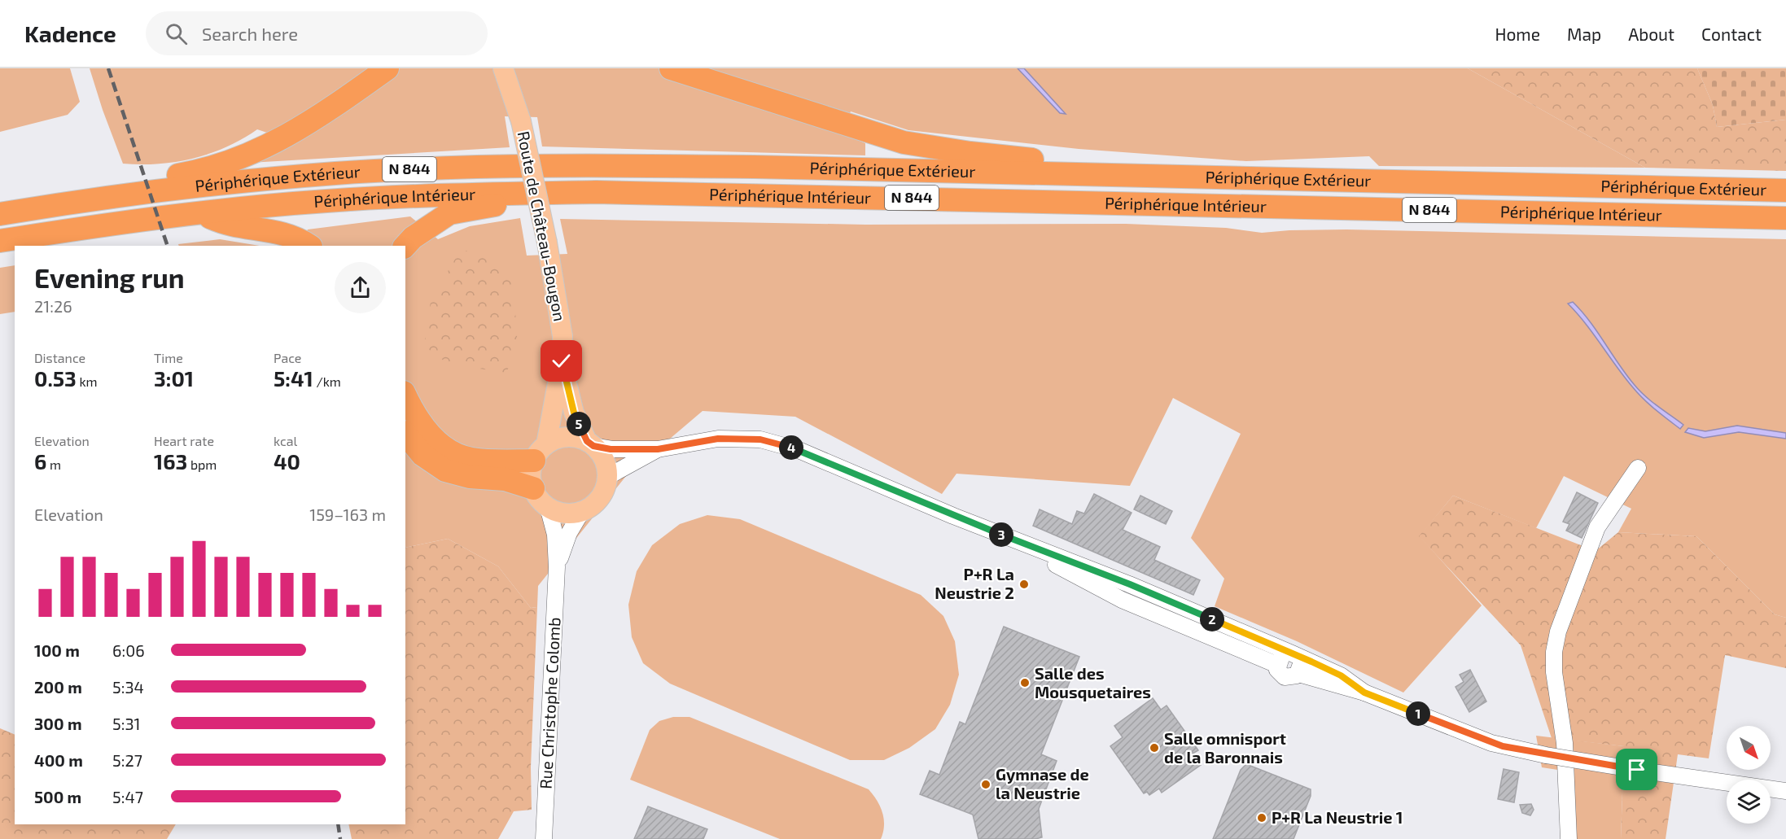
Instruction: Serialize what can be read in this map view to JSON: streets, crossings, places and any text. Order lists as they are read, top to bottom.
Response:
{
  "streets": {
    "highway": ["N 844", "Périphérique Extérieur", "Périphérique Intérieur"],
    "main road": ["Route de Château-Bougon"],
    "street": ["Rue Christophe Colomb"]
  },
  "crossings": [
    ["Route de Château-Bougon", "Rue Christophe Colomb"]
  ],
  "places": [
    "P+R La Neustrie 2",
    "Salle des Mousquetaires",
    "Salle omnisport de la Baronnais",
    "Gymnase de la Neustrie",
    "P+R La Neustrie 1"
  ],
  "north": "bottom right",
  "page": {
    "header": "Kadence",
    "search": "Search here",
    "nav": [
      "Home",
      "Map",
      "About",
      "Contact"
    ],
    "heading": ["Evening run", "21:26"],
    "stats": [
      ["Distance", "0.53 km"],
      ["Time", "3:01"],
      ["Pace", "5:41 /km"],
      ["Elevation", "6 m"],
      ["Heart rate", "163 bpm"],
      ["kcal", "40"]
    ],
    "pins": [
      "5",
      "4",
      "3",
      "2",
      "1"
    ],
    "chart": ["Elevation", "159–163 m"],
    "list": [
      {
        "name": "100 m",
        "note": "6:06"
      },
      {
        "name": "200 m",
        "note": "5:34"
      },
      {
        "name": "300 m",
        "note": "5:31"
      },
      {
        "name": "400 m",
        "note": "5:27"
      },
      {
        "name": "500 m",
        "note": "5:47"
      }
    ]
  }
}
